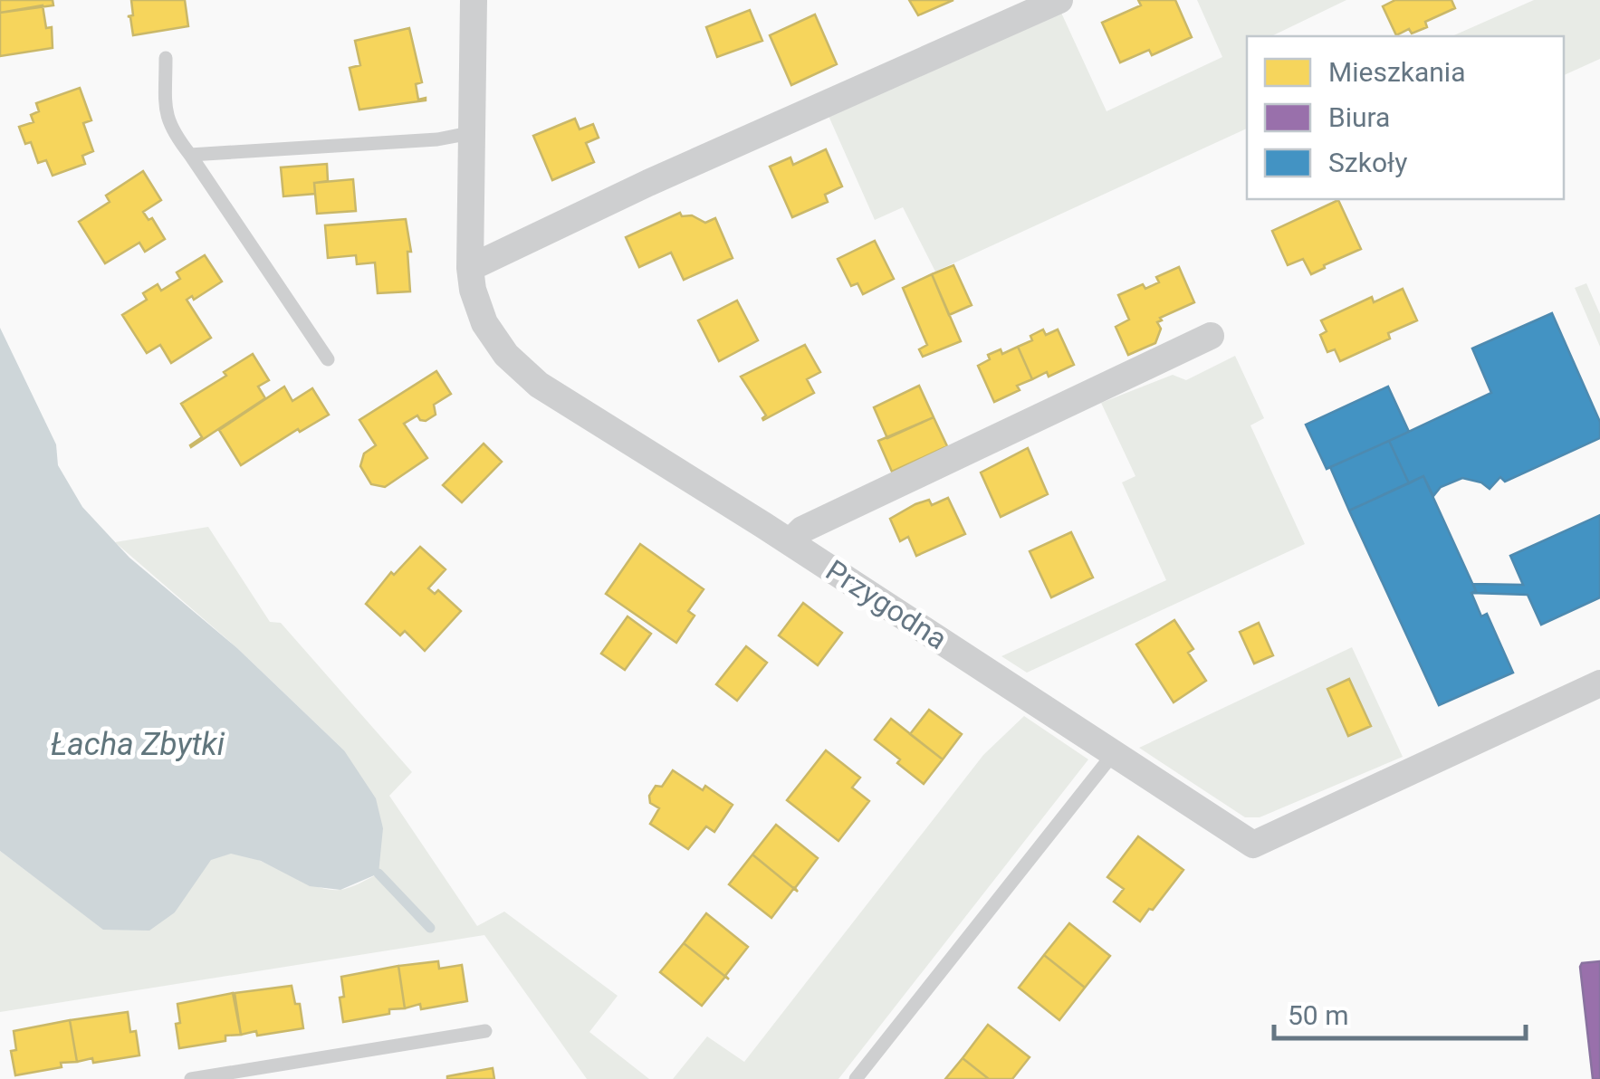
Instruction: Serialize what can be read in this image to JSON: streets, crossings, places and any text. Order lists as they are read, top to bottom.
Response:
{
  "streets": {
    "street": ["Przygodna"]
  },
  "water": ["Łacha Zbytki"],
  "legend": ["Mieszkania", "Biura", "Szkoły"],
  "scale_bar": "50 m"
}
